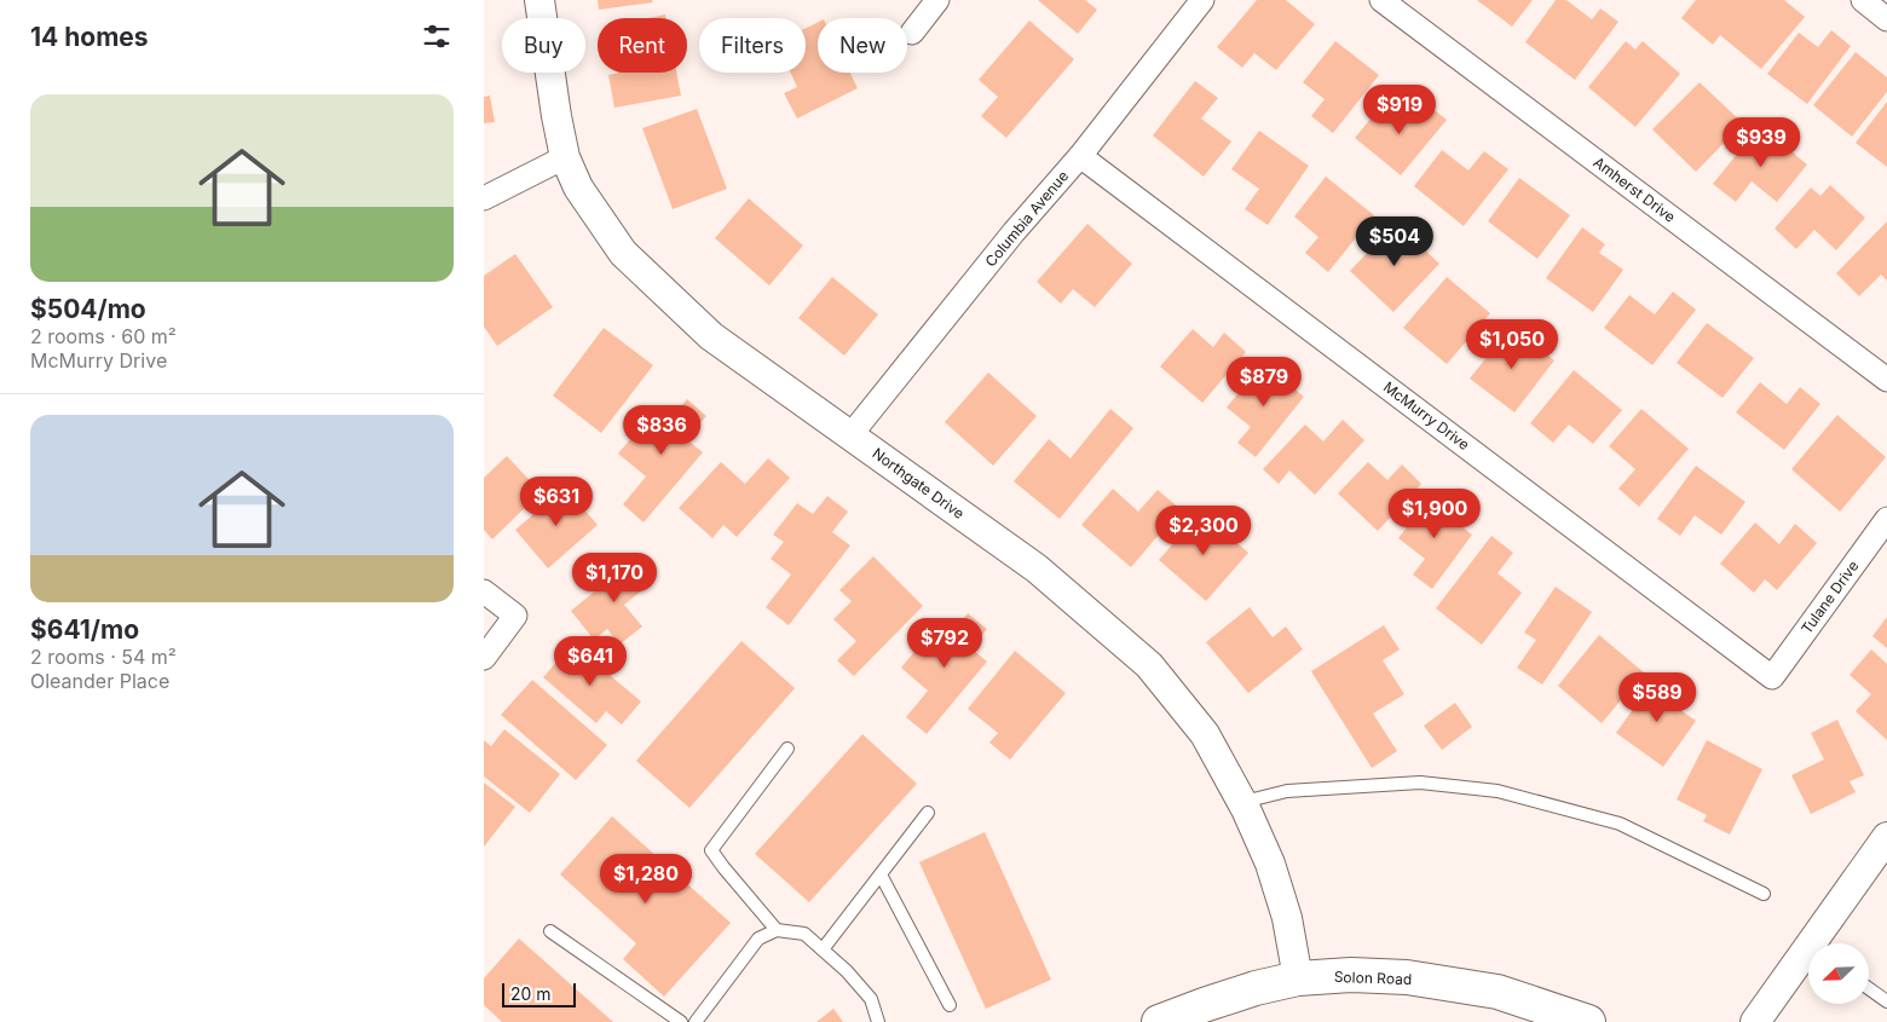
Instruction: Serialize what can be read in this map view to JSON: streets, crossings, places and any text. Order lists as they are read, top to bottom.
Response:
{
  "streets": {
    "main road": ["Solon Road"],
    "street": [
      "Amherst Drive",
      "Columbia Avenue",
      "McMurry Drive",
      "Northgate Drive",
      "Tulane Drive"
    ]
  },
  "crossings": [
    ["Columbia Avenue", "McMurry Drive"],
    ["Columbia Avenue", "Northgate Drive"],
    ["McMurry Drive", "Tulane Drive"],
    ["Northgate Drive", "Solon Road"]
  ],
  "scale_bar": "20 m",
  "north": "bottom left",
  "page": {
    "heading": "14 homes",
    "chip": [
      "Buy",
      "Rent",
      "Filters",
      "New"
    ],
    "list": [
      {
        "name": "$504/mo",
        "note": "2 rooms · 60 m² · McMurry Drive"
      },
      {
        "name": "$641/mo",
        "note": "2 rooms · 54 m² · Oleander Place"
      }
    ],
    "price": [
      "$919",
      "$939",
      "$504",
      "$1,050",
      "$879",
      "$836",
      "$631",
      "$1,900",
      "$2,300",
      "$1,170",
      "$792",
      "$641",
      "$589",
      "$1,280"
    ],
    "scale": "20 m"
  }
}
